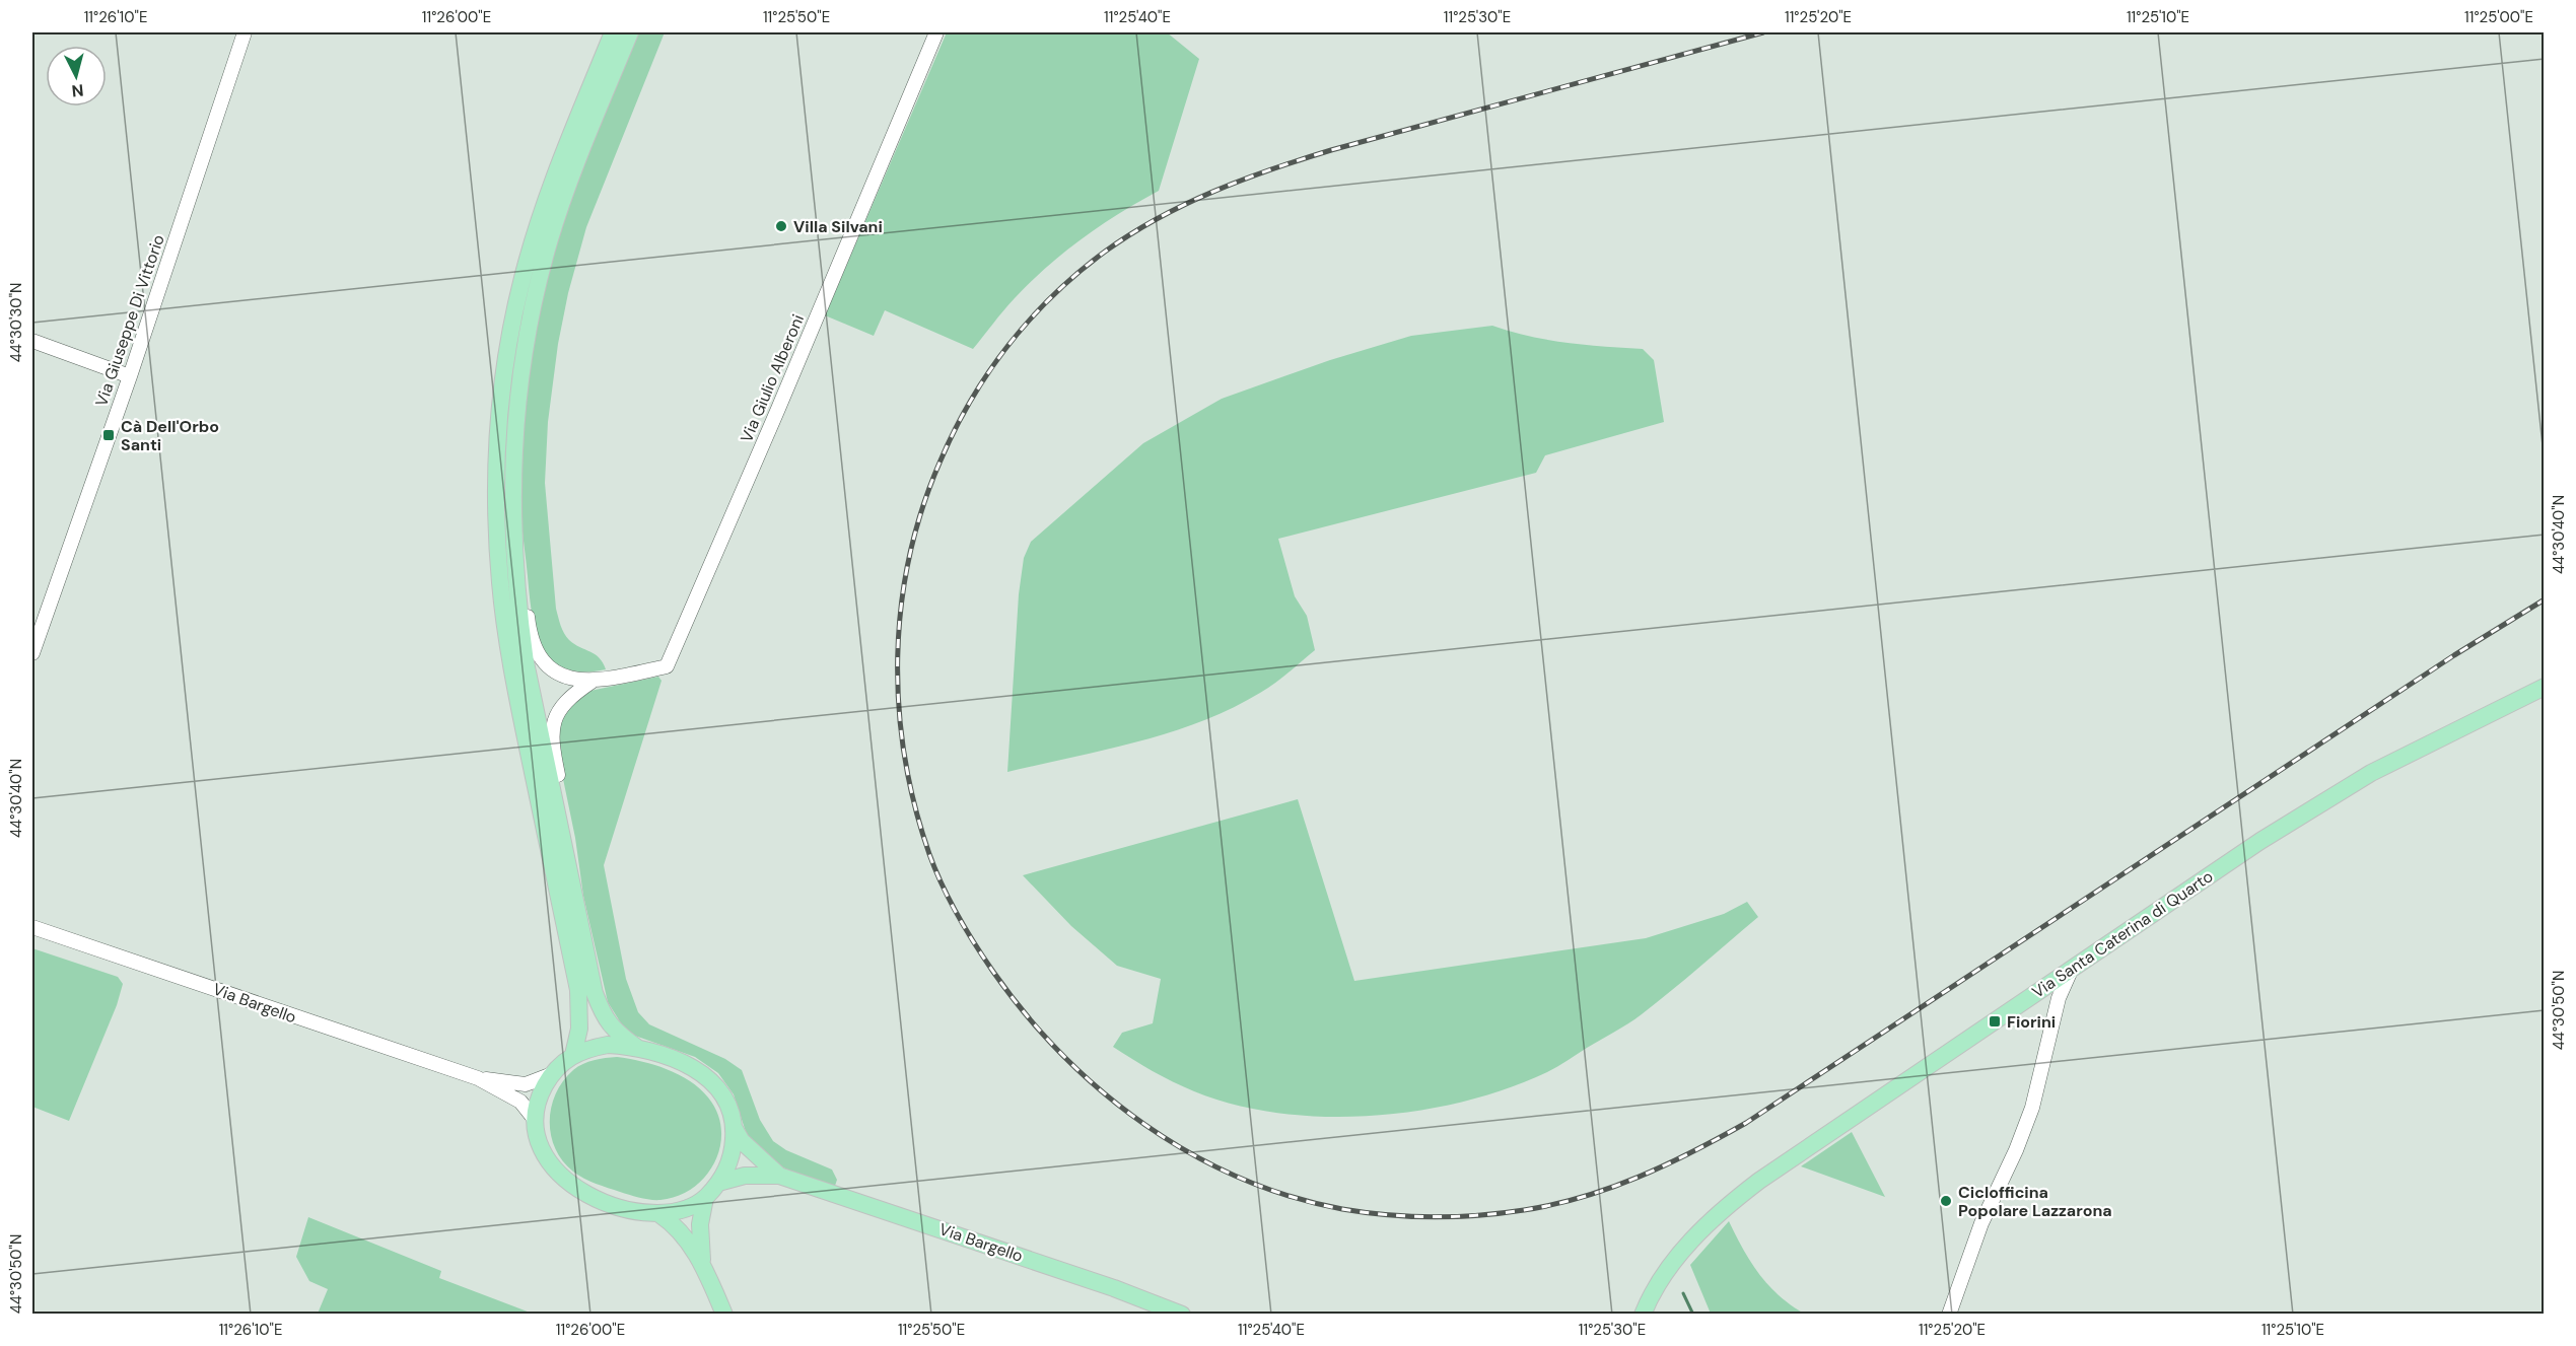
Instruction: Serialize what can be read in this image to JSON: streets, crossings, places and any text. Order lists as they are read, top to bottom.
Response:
{
  "streets": {
    "main road": ["Via Santa Caterina di Quarto", "Via Bargello"],
    "street": ["Via Giuseppe Di Vittorio", "Via Giulio Alberoni"]
  },
  "places": {
    "other": ["Villa Silvani", "Ciclofficina Popolare Lazzarona"],
    "transit": ["Cà Dell'Orbo Santi", "Fiorini"]
  },
  "north": "bottom",
  "coordinates": [
    "11°26'10\"E",
    "11°26'00\"E",
    "11°25'50\"E",
    "11°25'40\"E",
    "11°25'30\"E",
    "11°25'20\"E",
    "11°25'10\"E",
    "11°25'00\"E",
    "44°30'30\"N",
    "44°30'40\"N",
    "44°30'50\"N"
  ]
}
